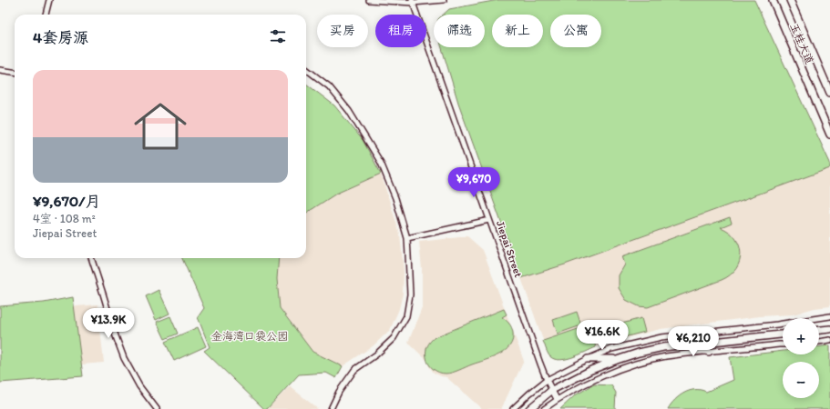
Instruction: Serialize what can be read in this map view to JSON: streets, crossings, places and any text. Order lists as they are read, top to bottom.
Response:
{
  "streets": {
    "main road": ["玉桂大道"],
    "street": ["Jiepai Street"]
  },
  "parks": ["金海湾口袋公园"],
  "page": {
    "chip": [
      "买房",
      "租房",
      "筛选",
      "新上",
      "公寓"
    ],
    "heading": "4套房源",
    "list": [
      {
        "name": "¥9,670/月",
        "note": "4室 · 108 m² · Jiepai Street"
      }
    ],
    "price": [
      "¥9,670",
      "¥13.9K",
      "¥16.6K",
      "¥6,210"
    ],
    "map_buttons": ["+", "−"]
  }
}
